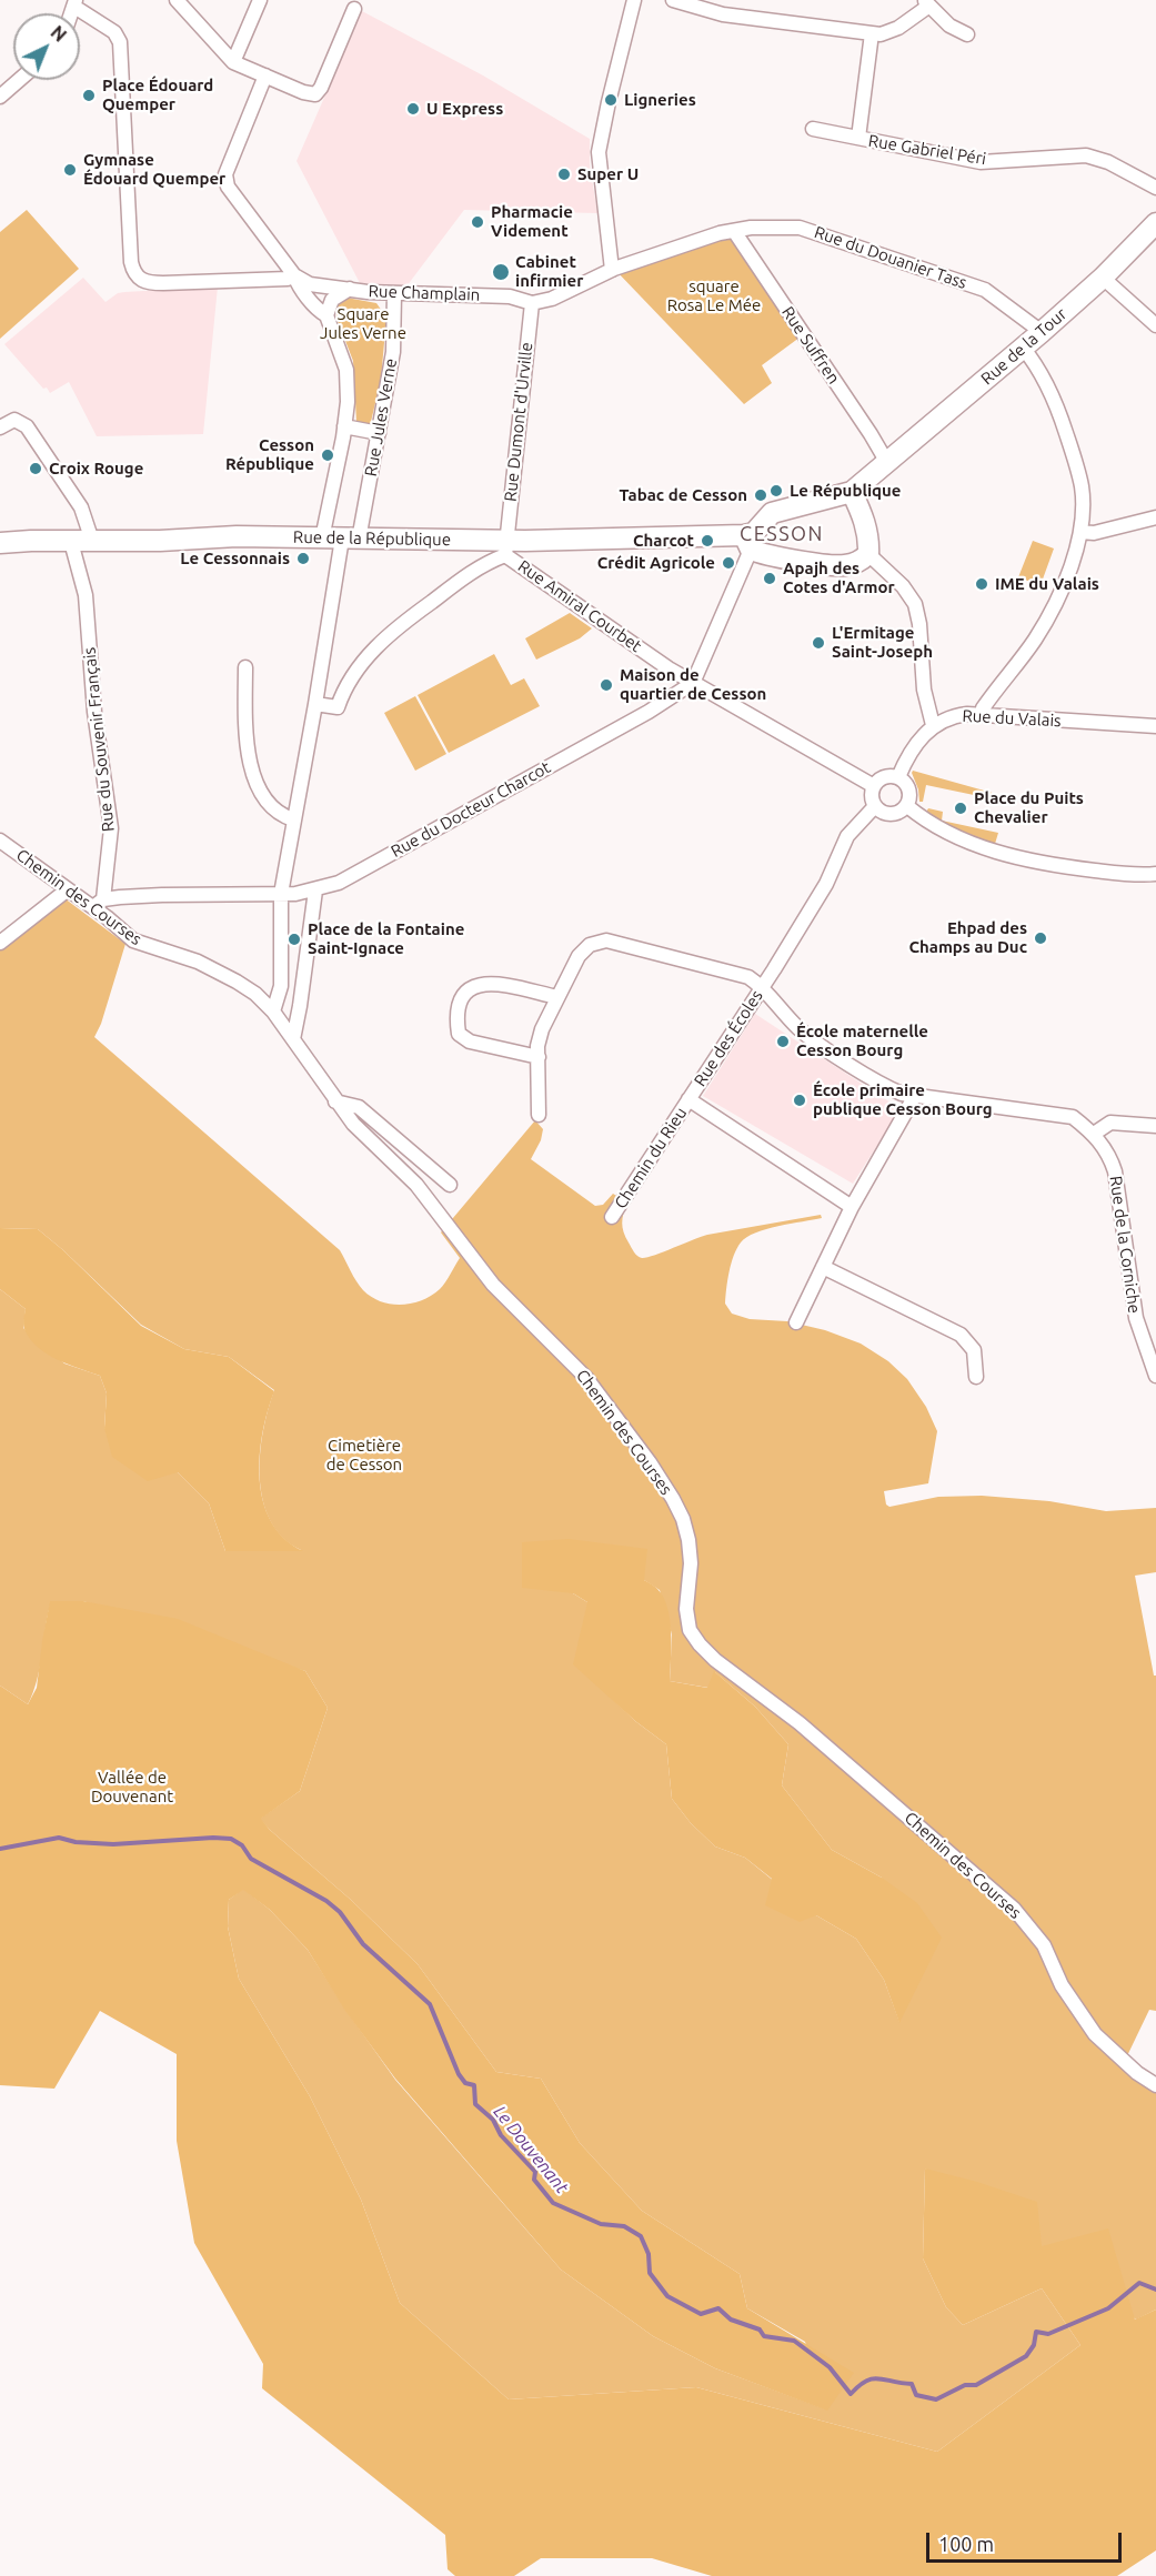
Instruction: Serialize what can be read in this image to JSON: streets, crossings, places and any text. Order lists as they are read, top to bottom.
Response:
{
  "streets": {
    "street": [
      "Rue Gabriel Péri",
      "Rue du Douanier Tass",
      "Rue Champlain",
      "Rue Suffren",
      "Rue de la Tour",
      "Rue Jules Verne",
      "Rue Dumont d'Urville",
      "Rue de la République",
      "Rue Amiral Courbet",
      "Rue du Valais",
      "Rue du Souvenir Français",
      "Rue du Docteur Charcot",
      "Chemin des Courses",
      "Rue des Écoles",
      "Chemin du Rieu",
      "Rue de la Corniche"
    ]
  },
  "crossings": [
    ["Rue du Douanier Tass", "Rue Champlain"],
    ["Rue du Douanier Tass", "Rue Suffren"],
    ["Rue du Douanier Tass", "Rue de la Tour"],
    ["Rue Champlain", "Rue Jules Verne"],
    ["Rue Champlain", "Rue Dumont d'Urville"],
    ["Rue Suffren", "Rue de la Tour"],
    ["Rue Jules Verne", "Rue de la République"],
    ["Rue Dumont d'Urville", "Rue de la République"],
    ["Rue Dumont d'Urville", "Rue Amiral Courbet"],
    ["Rue de la République", "Rue Amiral Courbet"],
    ["Rue de la République", "Rue du Souvenir Français"],
    ["Rue Amiral Courbet", "Rue du Docteur Charcot"],
    ["Rue Amiral Courbet", "Rue des Écoles"],
    ["Rue du Souvenir Français", "Rue du Docteur Charcot"],
    ["Rue du Souvenir Français", "Chemin des Courses"],
    ["Rue du Docteur Charcot", "Chemin des Courses"],
    ["Rue des Écoles", "Chemin du Rieu"],
    ["Rue des Écoles", "Rue de la Corniche"]
  ],
  "districts": ["CESSON"],
  "water": ["Le Douvenant"],
  "parks": [
    "square Rosa Le Mée",
    "Square Jules Verne",
    "Cimetière de Cesson",
    "Vallée de Douvenant"
  ],
  "places": [
    "Place Édouard Quemper",
    "Ligneries",
    "U Express",
    "Gymnase Édouard Quemper",
    "Super U",
    "Pharmacie Videment",
    "Cabinet infirmier",
    "Cesson République",
    "Croix Rouge",
    "Le République",
    "Tabac de Cesson",
    "Charcot",
    "Le Cessonnais",
    "Crédit Agricole",
    "Apajh des Cotes d'Armor",
    "IME du Valais",
    "L'Ermitage Saint-Joseph",
    "Maison de quartier de Cesson",
    "Place du Puits Chevalier",
    "Ehpad des Champs au Duc",
    "Place de la Fontaine Saint-Ignace",
    "École maternelle Cesson Bourg",
    "École primaire publique Cesson Bourg"
  ],
  "scale_bar": "100 m",
  "north": "top right"
}
